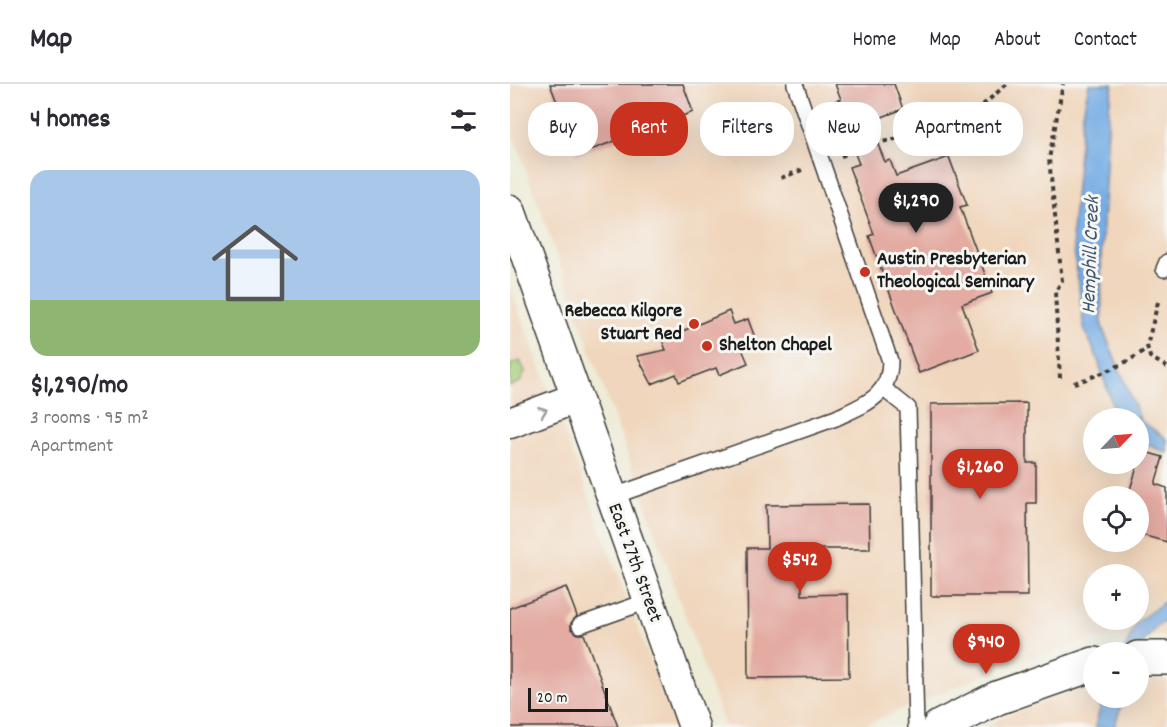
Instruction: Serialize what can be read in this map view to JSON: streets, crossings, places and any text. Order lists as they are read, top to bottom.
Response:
{
  "streets": {
    "street": ["East 27th Street"]
  },
  "water": ["Hemphill Creek"],
  "places": ["Austin Presbyterian Theological Seminary", "Rebecca Kilgore Stuart Red", "Shelton Chapel"],
  "scale_bar": "20 m",
  "north": "top right",
  "page": {
    "header": "Map",
    "nav": [
      "Home",
      "Map",
      "About",
      "Contact"
    ],
    "heading": "4 homes",
    "chip": [
      "Buy",
      "Rent",
      "Filters",
      "New",
      "Apartment"
    ],
    "list": [
      {
        "name": "$1,290/mo",
        "note": "3 rooms · 95 m² · Apartment"
      }
    ],
    "price": [
      "$1,290",
      "$1,260",
      "$542",
      "$940"
    ],
    "map_buttons": ["+", "−"],
    "scale": "20 m"
  }
}
